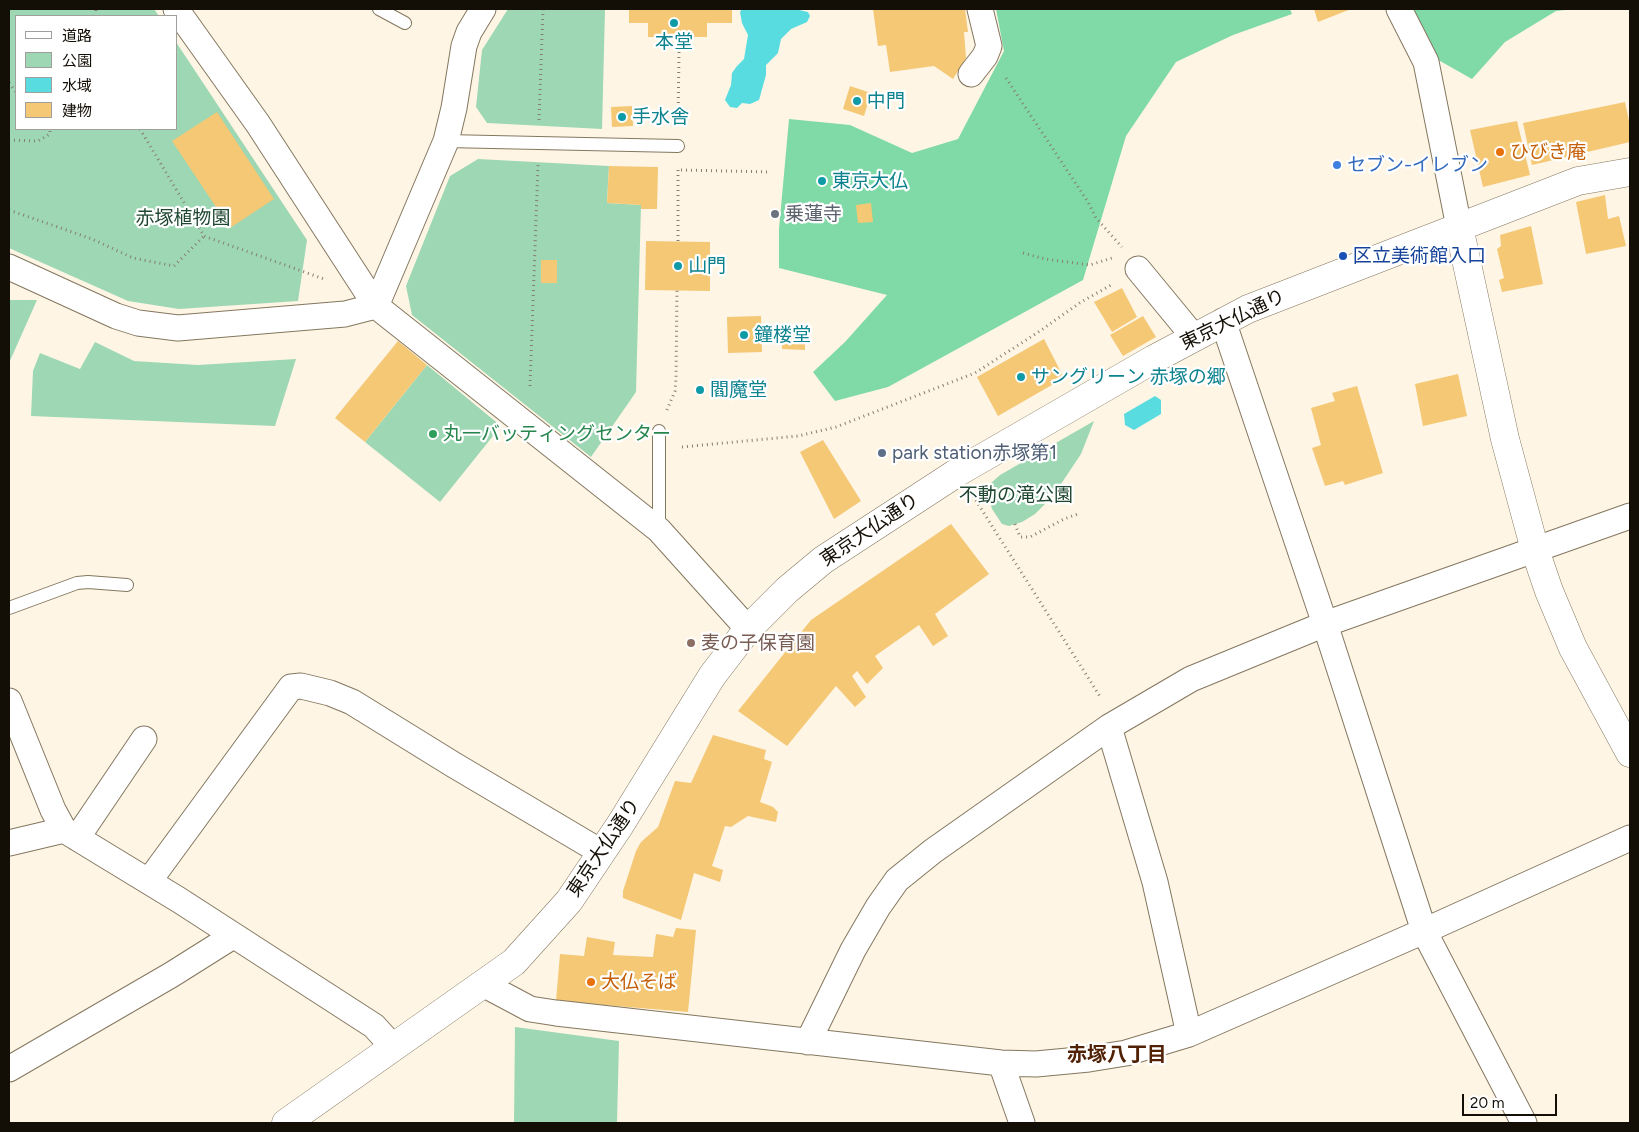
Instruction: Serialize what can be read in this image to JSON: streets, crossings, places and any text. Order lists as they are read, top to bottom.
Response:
{
  "streets": {
    "street": ["東京大仏通り"]
  },
  "districts": ["赤塚八丁目"],
  "parks": ["赤塚植物園", "不動の滝公園"],
  "places": [
    "本堂",
    "中門",
    "手水舎",
    "ひびき庵",
    "セブン-イレブン",
    "東京大仏",
    "乗蓮寺",
    "区立美術館入口",
    "山門",
    "鐘楼堂",
    "サングリーン 赤塚の郷",
    "閻魔堂",
    "丸一バッティングセンター",
    "park station赤塚第1",
    "麦の子保育園",
    "大仏そば"
  ],
  "legend": [
    "道路",
    "公園",
    "水域",
    "建物"
  ],
  "scale_bar": "20 m"
}
